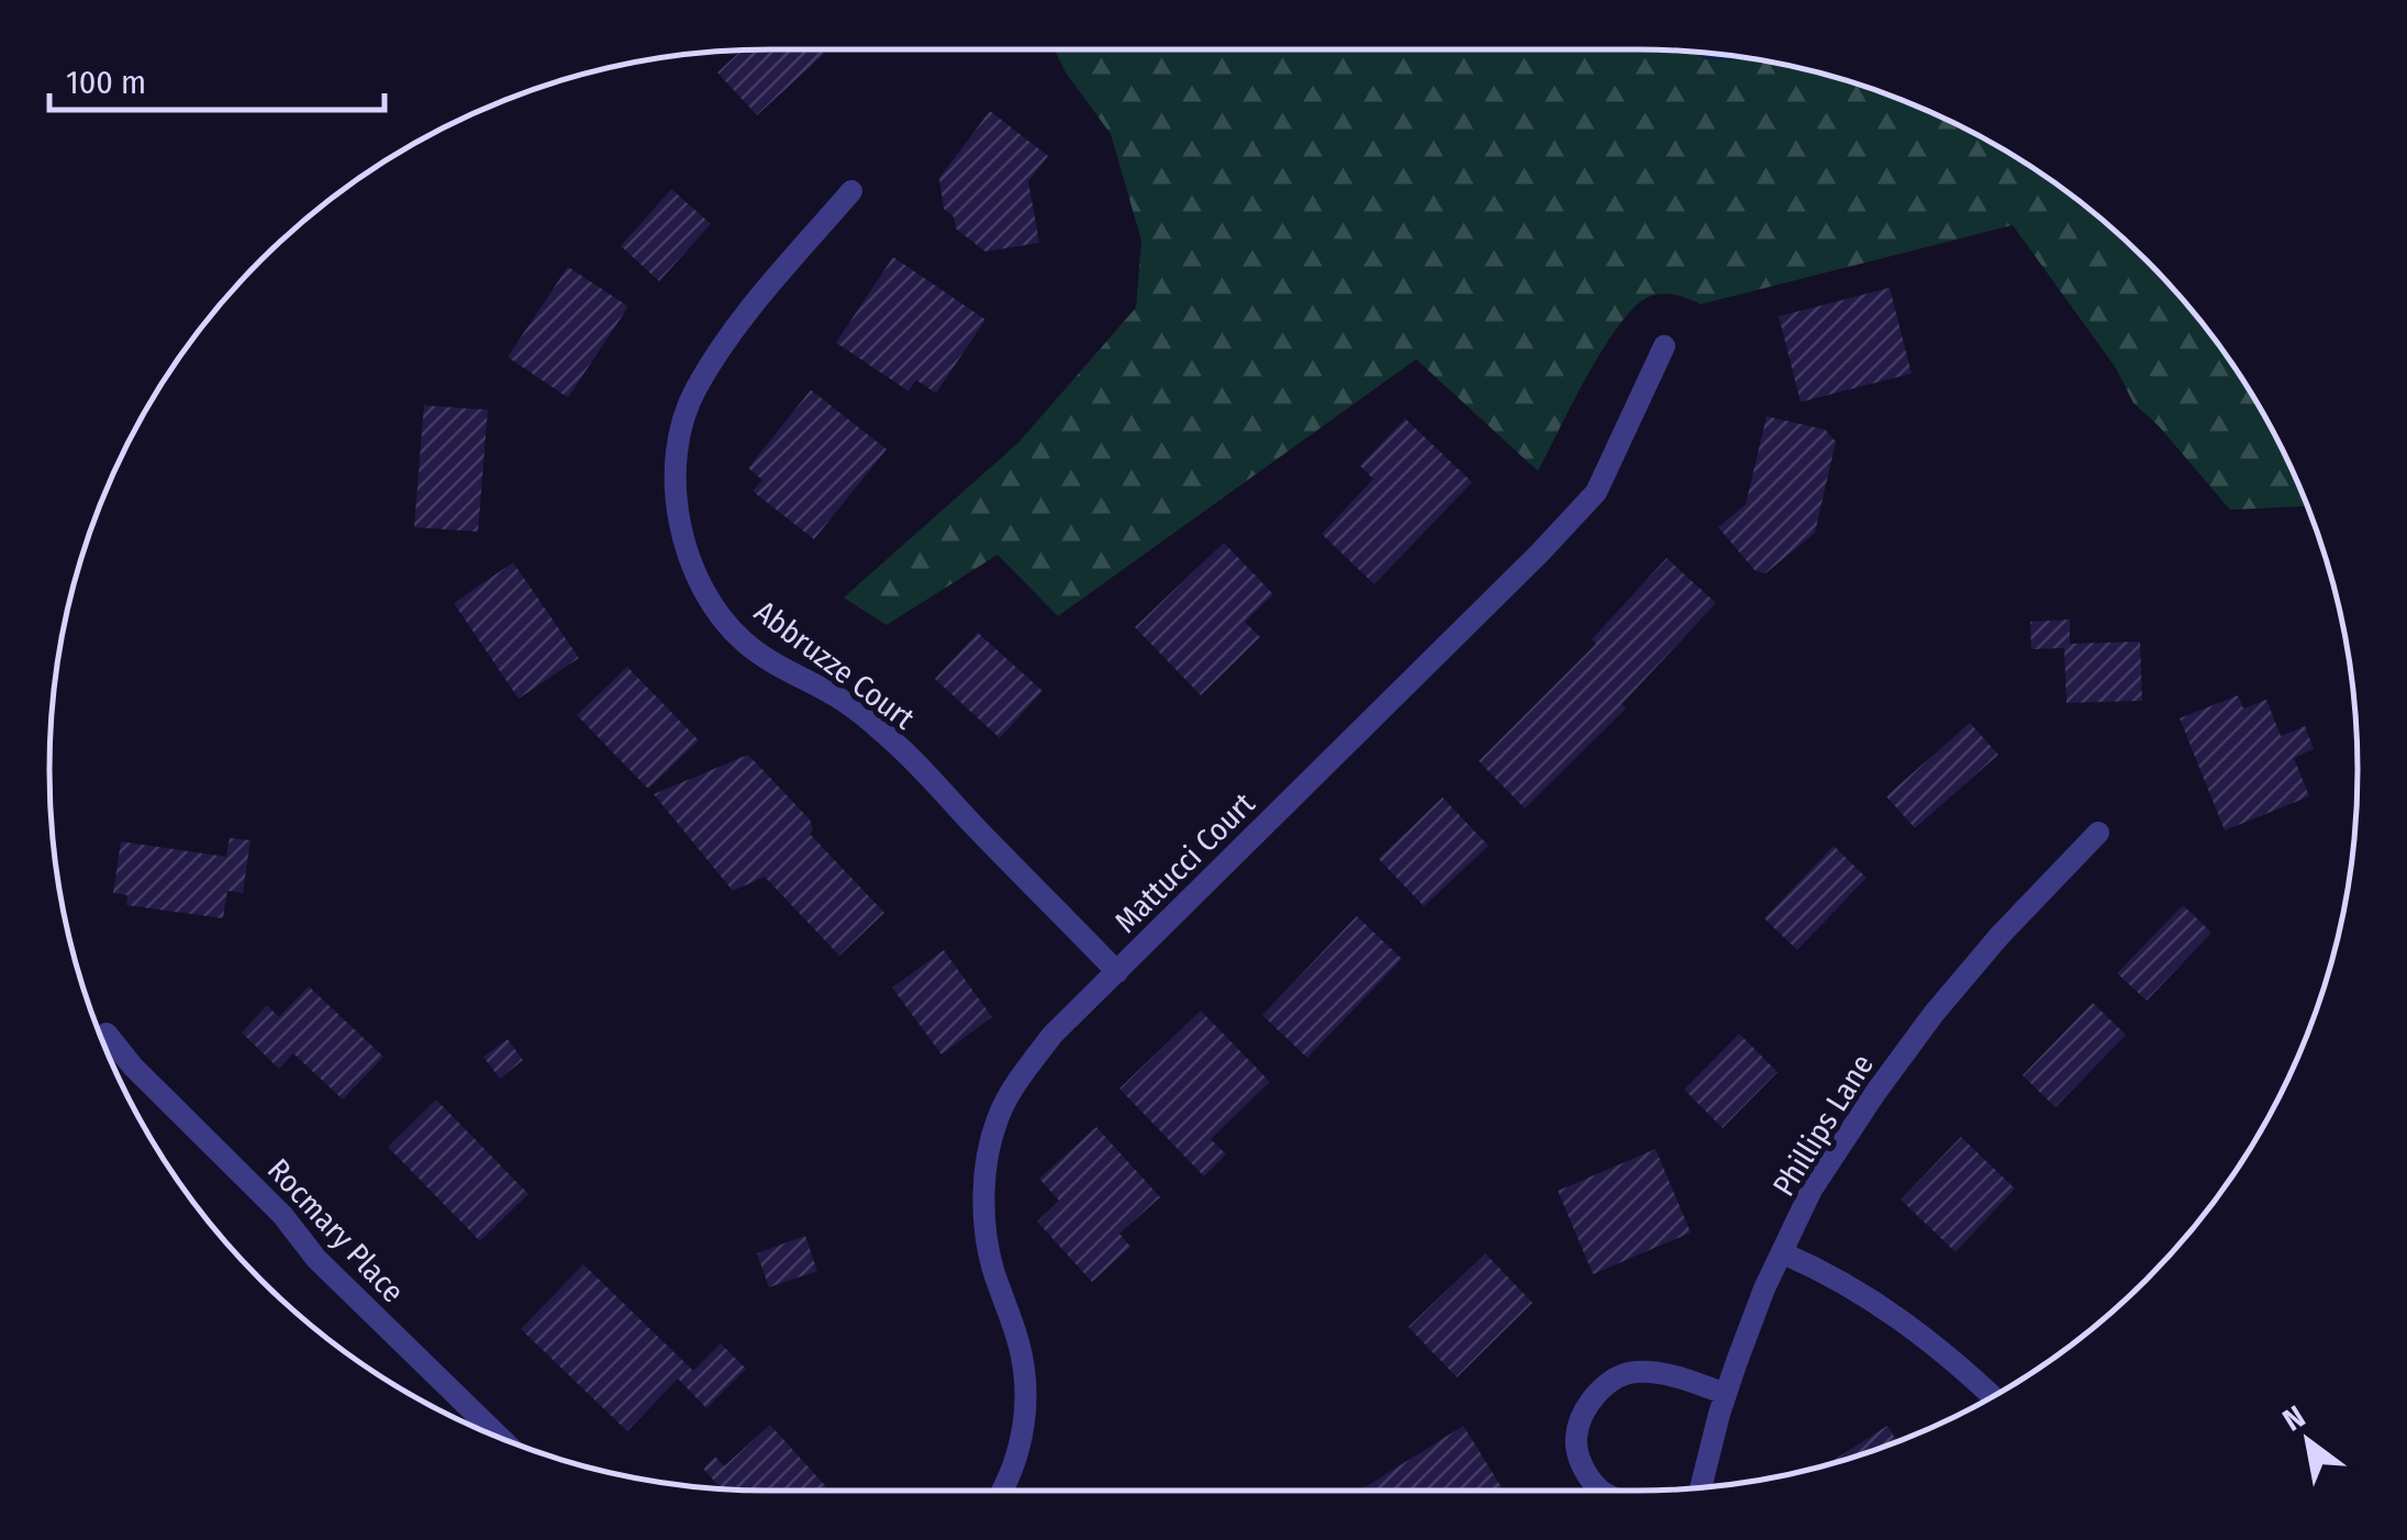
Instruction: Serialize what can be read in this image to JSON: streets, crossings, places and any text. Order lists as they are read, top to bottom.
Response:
{
  "streets": {
    "street": [
      "Abbruzze Court",
      "Mattucci Court",
      "Phillips Lane",
      "Rocmary Place"
    ]
  },
  "crossings": [
    ["Abbruzze Court", "Mattucci Court"]
  ],
  "scale_bar": "100 m",
  "north": "top left"
}
